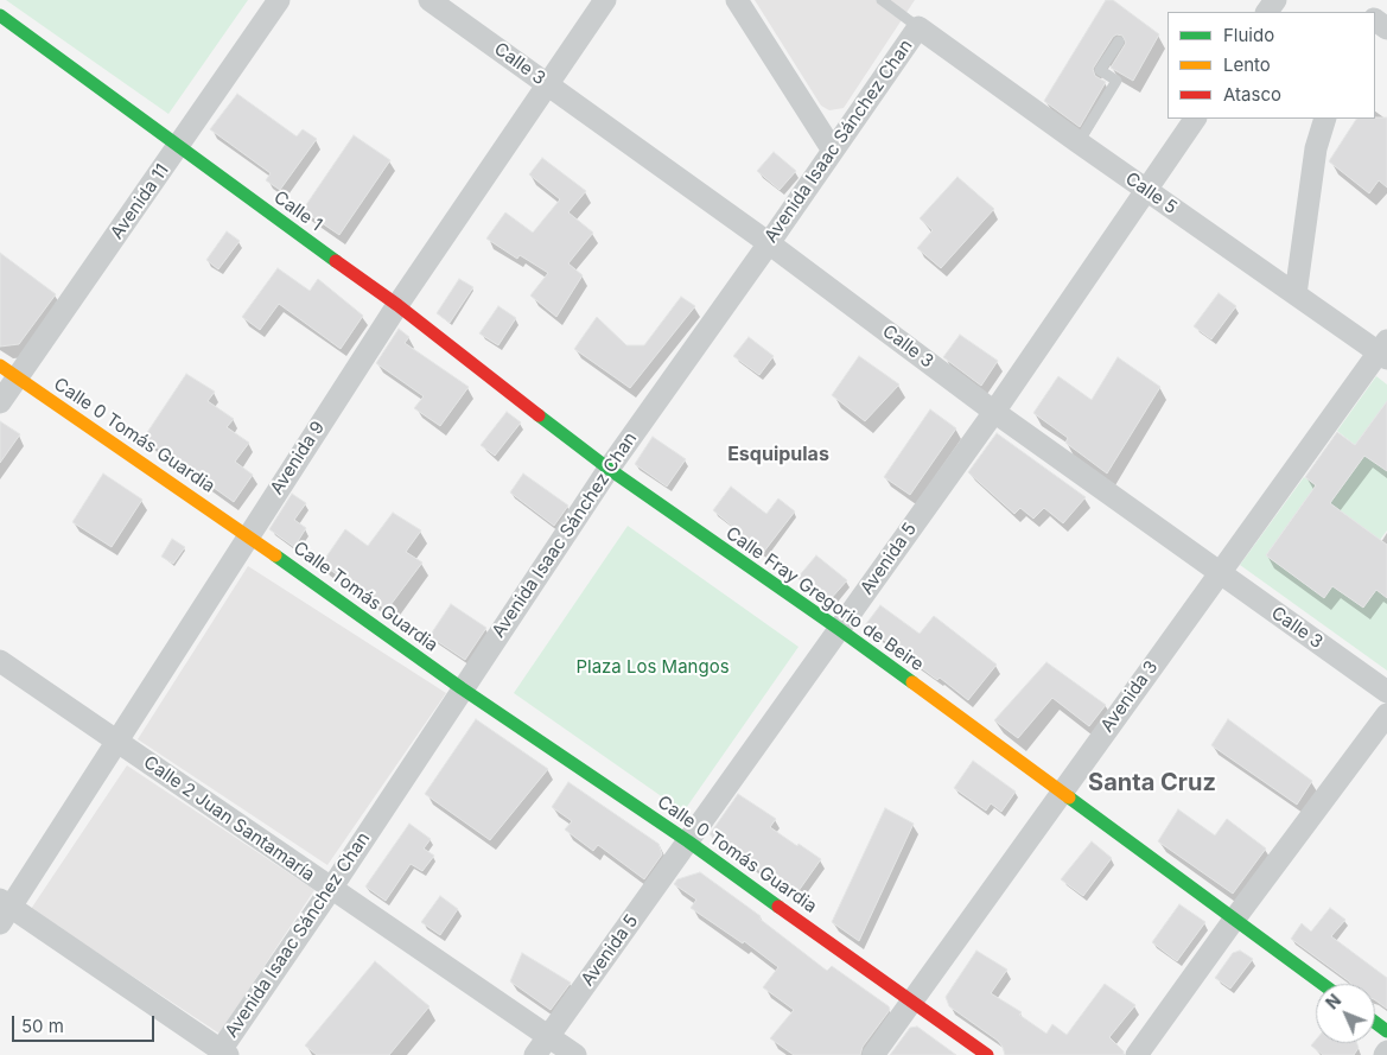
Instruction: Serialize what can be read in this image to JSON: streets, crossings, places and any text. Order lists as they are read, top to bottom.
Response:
{
  "streets": {
    "street": [
      "Calle 3",
      "Avenida Isaac Sánchez Chan",
      "Calle 5",
      "Avenida 11",
      "Calle 1",
      "Calle 0 Tomás Guardia",
      "Avenida 9",
      "Avenida 5",
      "Calle Tomás Guardia",
      "Calle Fray Gregorio de Beire",
      "Avenida 3",
      "Calle 2 Juan Santamaría"
    ]
  },
  "crossings": [
    ["Calle 3", "Avenida Isaac Sánchez Chan"],
    ["Calle 3", "Avenida 9"],
    ["Calle 3", "Avenida 5"],
    ["Calle 3", "Avenida 3"],
    ["Avenida Isaac Sánchez Chan", "Calle 5"],
    ["Avenida Isaac Sánchez Chan", "Calle 0 Tomás Guardia"],
    ["Avenida Isaac Sánchez Chan", "Calle Tomás Guardia"],
    ["Avenida Isaac Sánchez Chan", "Calle Fray Gregorio de Beire"],
    ["Avenida Isaac Sánchez Chan", "Calle 2 Juan Santamaría"],
    ["Calle 5", "Avenida 5"],
    ["Calle 5", "Avenida 3"],
    ["Avenida 11", "Calle 1"],
    ["Avenida 11", "Calle 0 Tomás Guardia"],
    ["Calle 1", "Avenida 9"],
    ["Calle 1", "Calle Fray Gregorio de Beire"],
    ["Calle 0 Tomás Guardia", "Avenida 9"],
    ["Calle 0 Tomás Guardia", "Avenida 5"],
    ["Calle 0 Tomás Guardia", "Calle Tomás Guardia"],
    ["Calle 0 Tomás Guardia", "Avenida 3"],
    ["Avenida 9", "Calle Tomás Guardia"],
    ["Avenida 9", "Calle Fray Gregorio de Beire"],
    ["Avenida 9", "Calle 2 Juan Santamaría"],
    ["Avenida 5", "Calle Fray Gregorio de Beire"],
    ["Avenida 5", "Calle 2 Juan Santamaría"],
    ["Calle Fray Gregorio de Beire", "Avenida 3"]
  ],
  "districts": ["Esquipulas", "Santa Cruz"],
  "parks": ["Plaza Los Mangos"],
  "legend": ["Fluido", "Lento", "Atasco"],
  "scale_bar": "50 m",
  "north": "top left"
}
